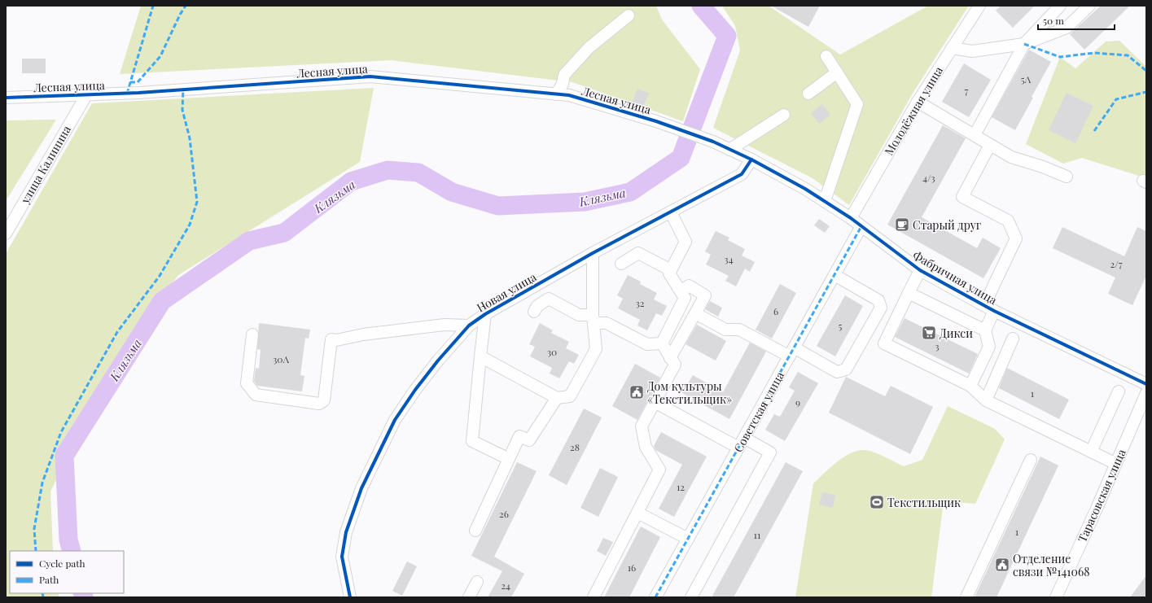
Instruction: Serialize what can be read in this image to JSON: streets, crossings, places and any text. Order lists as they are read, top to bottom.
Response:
{
  "streets": {
    "street": [
      "Лесная улица",
      "Молодёжная улица",
      "улица Калинина",
      "Фабричная улица",
      "Новая улица",
      "Советская улица",
      "Тарасовская улица"
    ]
  },
  "crossings": [
    ["Лесная улица", "улица Калинина"],
    ["Лесная улица", "Фабричная улица"],
    ["Молодёжная улица", "Фабричная улица"],
    ["Фабричная улица", "Новая улица"],
    ["Фабричная улица", "Советская улица"]
  ],
  "water": ["Клязьма"],
  "places": {
    "cafe": ["Старый друг"],
    "supermarket": ["Дикси"],
    "public building": ["Дом культуры «Текстильщик»", "Отделение связи №141068"],
    "sports": ["Текстильщик"]
  },
  "house_numbers": [
    "5А",
    "7",
    "4/3",
    "34",
    "2/7",
    "32",
    "6",
    "5",
    "3",
    "30",
    "30А",
    "1",
    "9",
    "28",
    "12",
    "26",
    "1",
    "11",
    "16",
    "24"
  ],
  "legend": ["Cycle path", "Path"],
  "scale_bar": "50 m"
}
